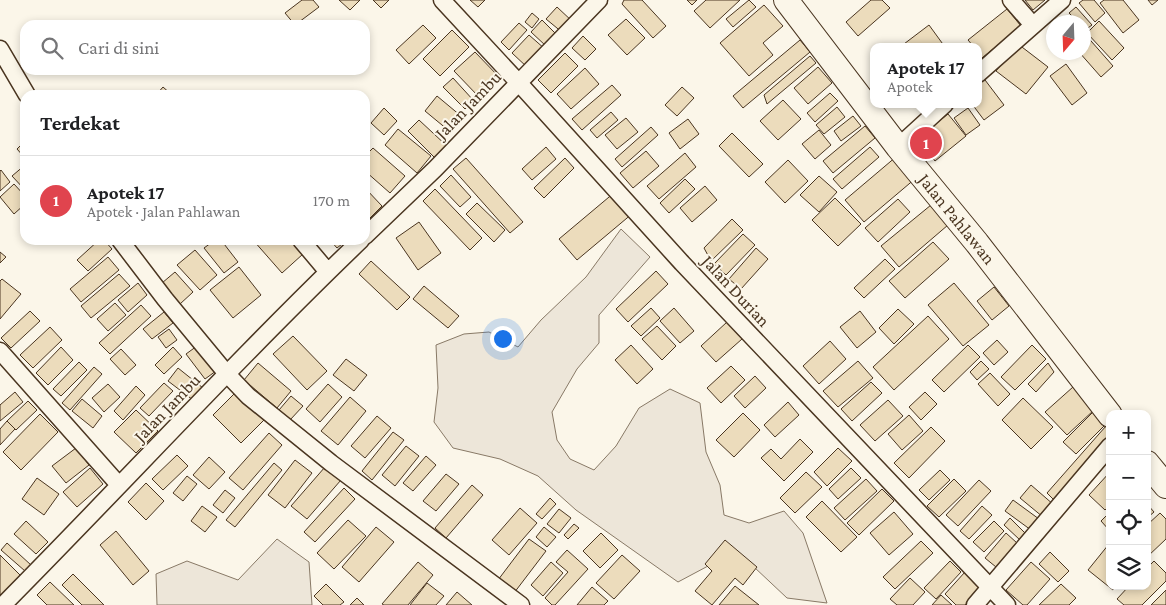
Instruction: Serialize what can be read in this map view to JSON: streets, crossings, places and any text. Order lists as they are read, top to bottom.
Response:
{
  "streets": {
    "main road": ["Jalan Pahlawan"],
    "street": ["Jalan Jambu", "Jalan Durian"]
  },
  "crossings": [
    ["Jalan Jambu", "Jalan Durian"]
  ],
  "north": "bottom",
  "page": {
    "search": "Cari di sini",
    "popup": ["Apotek 17", "Apotek"],
    "heading": "Terdekat",
    "pins": "1",
    "list": [
      {
        "mark": "1",
        "name": "Apotek 17",
        "note": "Apotek · Jalan Pahlawan",
        "value": "170 m"
      }
    ],
    "map_buttons": ["+", "−"]
  }
}
